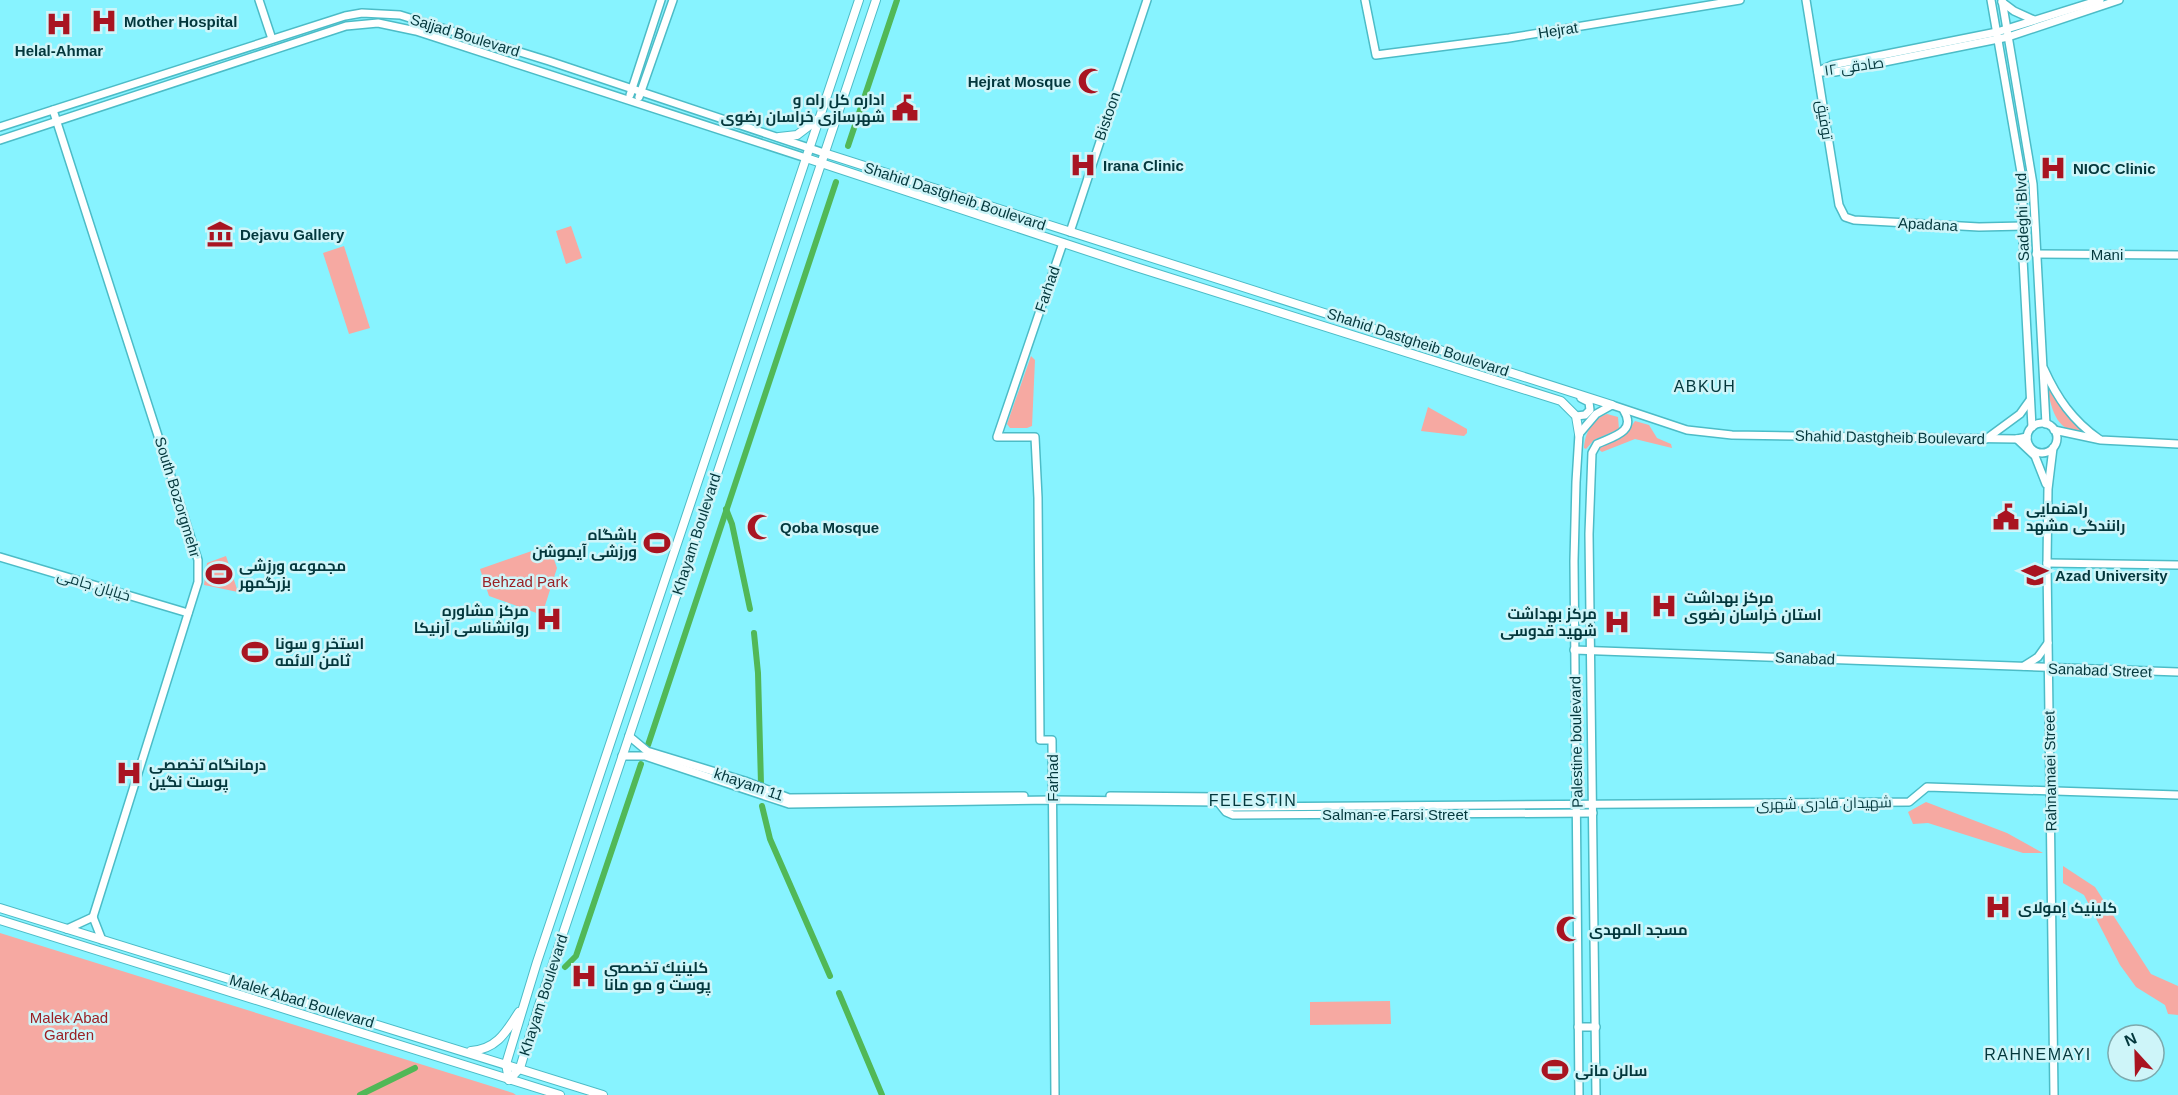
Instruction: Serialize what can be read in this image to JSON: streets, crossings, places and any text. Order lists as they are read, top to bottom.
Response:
{
  "streets": {
    "main road": [
      "Hejrat",
      "Sajjad Boulevard",
      "صادقی ۱۲",
      "Bistoon",
      "توفیق",
      "Shahid Dastgheib Boulevard",
      "Sadeghi Blvd",
      "Apadana",
      "Mani",
      "Farhad",
      "South Bozorgmehr",
      "Khayam Boulevard",
      "خیابان جامی",
      "Sanabad",
      "Sanabad Street",
      "Palestine boulevard",
      "Rahnamaei Street",
      "khayam 11",
      "شهیدان قادری شهری",
      "Salman-e Farsi Street",
      "Malek Abad Boulevard"
    ]
  },
  "crossings": [
    ["Sajjad Boulevard", "Shahid Dastgheib Boulevard"],
    ["Sajjad Boulevard", "South Bozorgmehr"],
    ["Sajjad Boulevard", "Khayam Boulevard"],
    ["صادقی ۱۲", "توفیق"],
    ["صادقی ۱۲", "Sadeghi Blvd"],
    ["Bistoon", "Shahid Dastgheib Boulevard"],
    ["توفیق", "Apadana"],
    ["Shahid Dastgheib Boulevard", "Sadeghi Blvd"],
    ["Shahid Dastgheib Boulevard", "Farhad"],
    ["Shahid Dastgheib Boulevard", "Khayam Boulevard"],
    ["Shahid Dastgheib Boulevard", "Palestine boulevard"],
    ["Shahid Dastgheib Boulevard", "Rahnamaei Street"],
    ["Sadeghi Blvd", "Apadana"],
    ["Sadeghi Blvd", "Mani"],
    ["Sadeghi Blvd", "Rahnamaei Street"],
    ["Farhad", "Salman-e Farsi Street"],
    ["South Bozorgmehr", "خیابان جامی"],
    ["Khayam Boulevard", "khayam 11"],
    ["Khayam Boulevard", "Malek Abad Boulevard"],
    ["Sanabad", "Sanabad Street"],
    ["Sanabad", "Palestine boulevard"],
    ["Sanabad Street", "Rahnamaei Street"],
    ["Palestine boulevard", "شهیدان قادری شهری"],
    ["Palestine boulevard", "Salman-e Farsi Street"],
    ["Rahnamaei Street", "شهیدان قادری شهری"],
    ["شهیدان قادری شهری", "Salman-e Farsi Street"]
  ],
  "districts": ["ABKUH", "FELESTIN", "RAHNEMAYI"],
  "parks": ["Behzad Park", "Malek Abad Garden"],
  "places": {
    "hospital": [
      "Mother Hospital",
      "Helal-Ahmar",
      "Irana Clinic",
      "NIOC Clinic",
      "مرکز بهداشت استان خراسان رضوی",
      "مرکز مشاوره روانشناسی آرنیکا",
      "مرکز بهداشت شهید قدوسی",
      "درمانگاه تخصصی پوست نگین",
      "کلینیک إمولای",
      "كلينيك تخصصي پوست و مو مانا"
    ],
    "mosque": ["Hejrat Mosque", "Qoba Mosque", "مسجد المهدی"],
    "public building": ["اداره کل راه و شهرسازی خراسان رضوی", "راهنمایی رانندگی مشهد"],
    "museum": ["Dejavu Gallery"],
    "sports": [
      "باشگاه ورزشی آیموشن",
      "مجموعه ورزشی بزرگمهر",
      "استخر و سونا ثامن الائمه",
      "سالن مانی"
    ],
    "school or university": ["Azad University"]
  },
  "north": "top"
}
